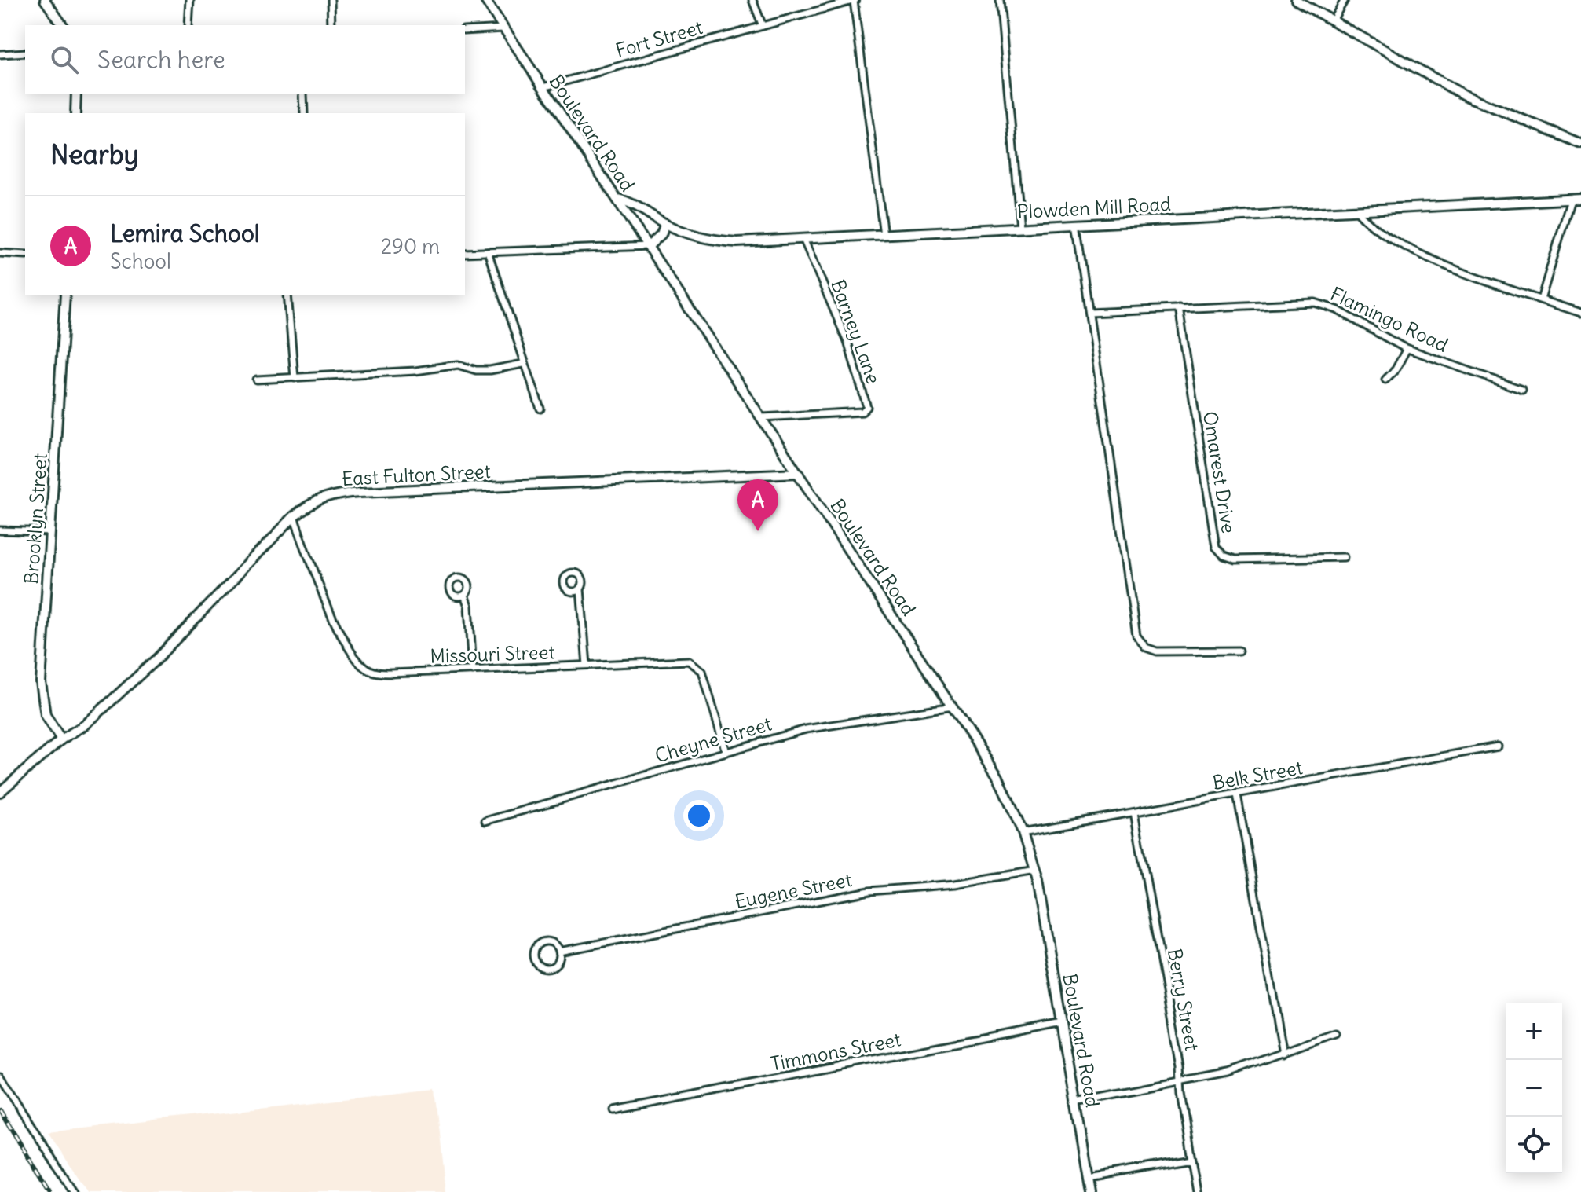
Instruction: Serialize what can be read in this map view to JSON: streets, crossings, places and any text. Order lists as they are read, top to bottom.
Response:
{
  "streets": {
    "street": [
      "Fort Street",
      "Boulevard Road",
      "Plowden Mill Road",
      "Flamingo Road",
      "Barney Lane",
      "Omarest Drive",
      "East Fulton Street",
      "Brooklyn Street",
      "Missouri Street",
      "Cheyne Street",
      "Belk Street",
      "Eugene Street",
      "Berry Street",
      "Timmons Street"
    ]
  },
  "crossings": [
    ["Fort Street", "Boulevard Road"],
    ["Boulevard Road", "Plowden Mill Road"],
    ["Boulevard Road", "Barney Lane"],
    ["Boulevard Road", "East Fulton Street"],
    ["Boulevard Road", "Cheyne Street"],
    ["Boulevard Road", "Belk Street"],
    ["Boulevard Road", "Eugene Street"],
    ["Boulevard Road", "Timmons Street"],
    ["Plowden Mill Road", "Barney Lane"],
    ["Flamingo Road", "Omarest Drive"],
    ["East Fulton Street", "Brooklyn Street"],
    ["East Fulton Street", "Missouri Street"],
    ["Missouri Street", "Cheyne Street"],
    ["Belk Street", "Berry Street"]
  ],
  "page": {
    "search": "Search here",
    "heading": "Nearby",
    "list": [
      {
        "mark": "A",
        "name": "Lemira School",
        "note": "School",
        "value": "290 m"
      }
    ],
    "pins": "A",
    "map_buttons": ["+", "−"]
  }
}
